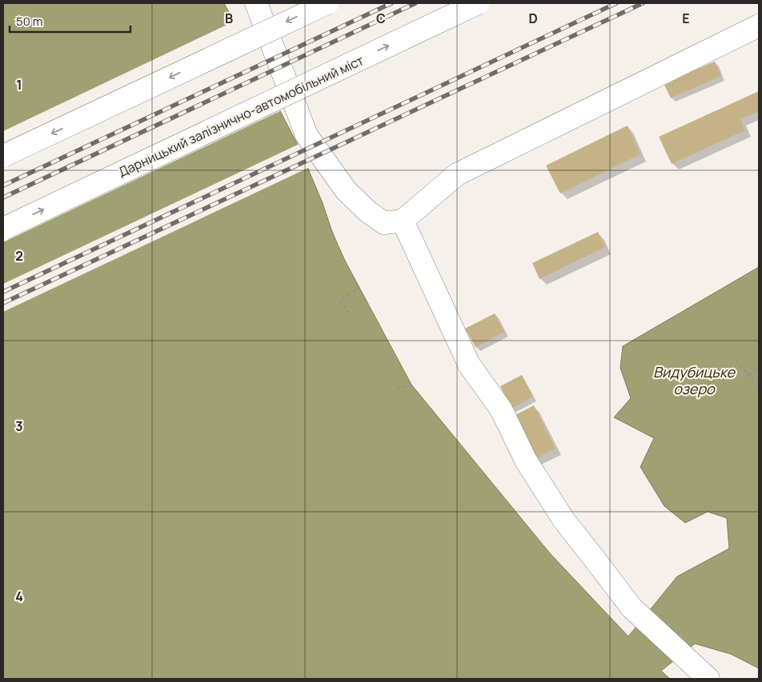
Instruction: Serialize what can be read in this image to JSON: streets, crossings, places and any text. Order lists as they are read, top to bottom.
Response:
{
  "streets": {
    "main road": ["Дарницький залізнично-автомобільний міст"]
  },
  "water": ["Видубицьке озеро"],
  "scale_bar": "50 m",
  "grid": {
    "columns": [
      "B",
      "C",
      "D",
      "E"
    ],
    "rows": [
      "1",
      "2",
      "3",
      "4"
    ]
  }
}
